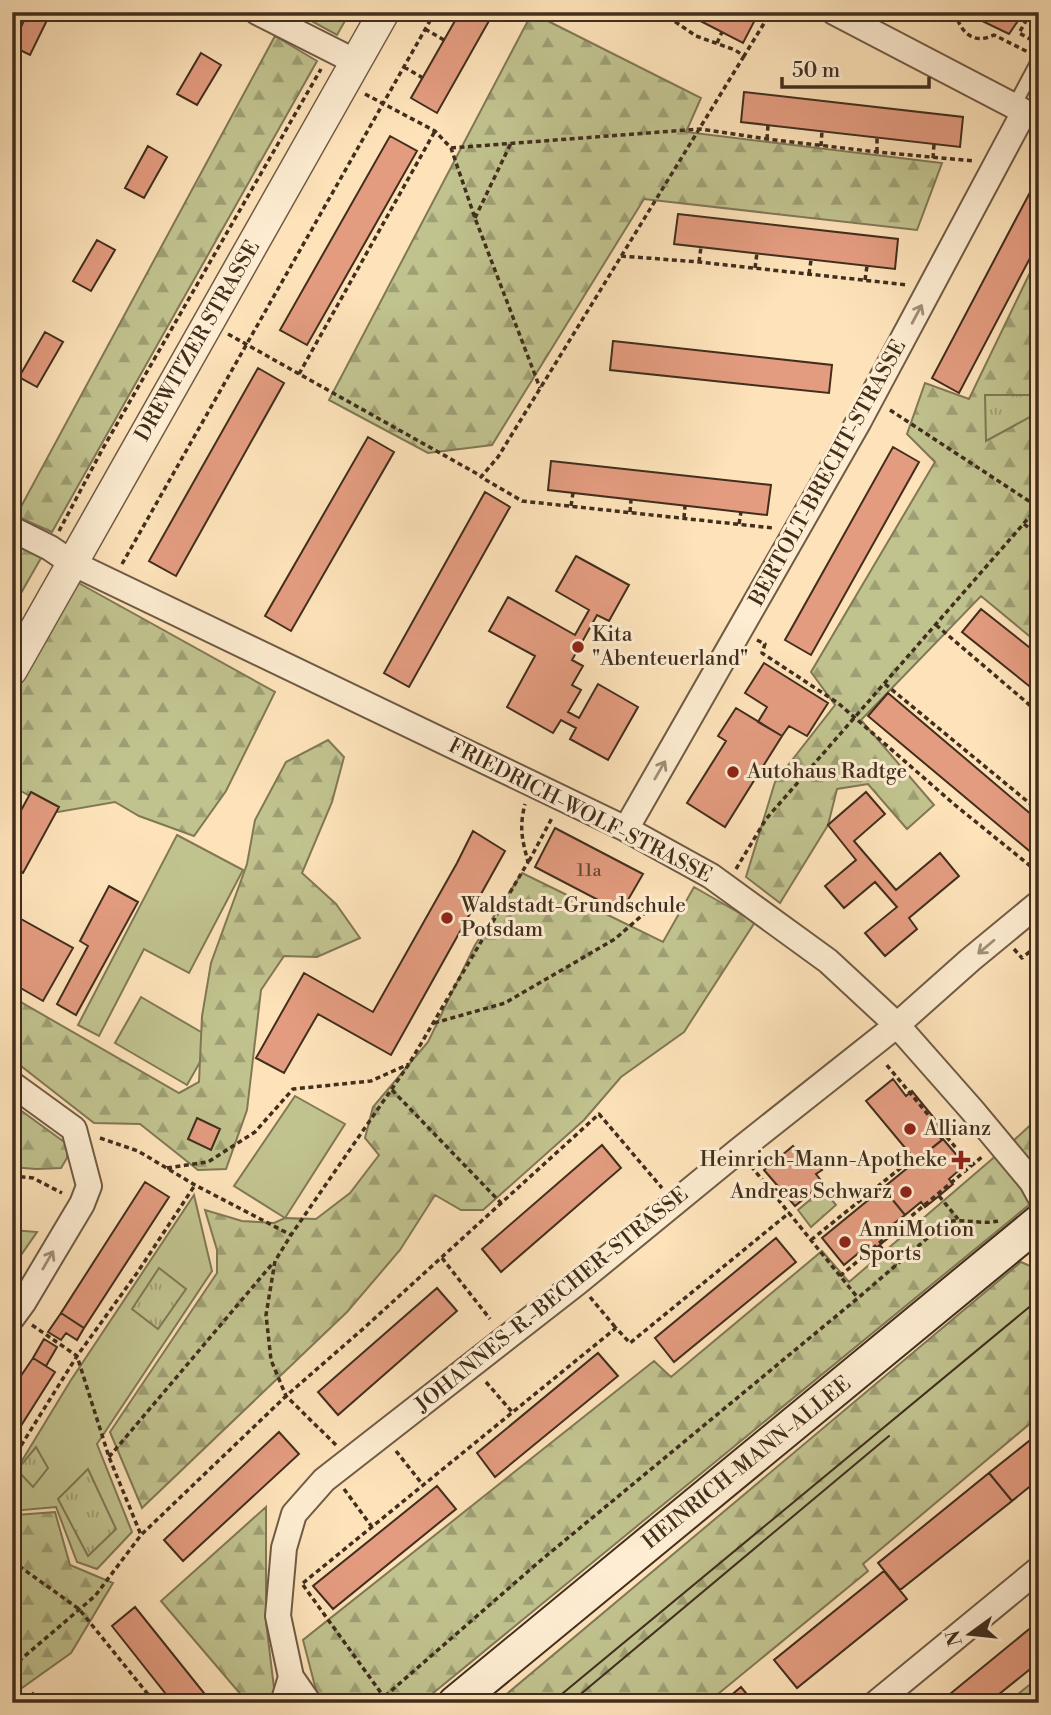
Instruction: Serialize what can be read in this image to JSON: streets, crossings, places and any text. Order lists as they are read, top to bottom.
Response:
{
  "streets": {
    "main road": ["HEINRICH-MANN-ALLEE"],
    "street": [
      "DREWITZER STRASSE",
      "BERTOLT-BRECHT-STRASSE",
      "FRIEDRICH-WOLF-STRASSE",
      "JOHANNES-R.-BECHER-STRASSE"
    ]
  },
  "crossings": [
    ["DREWITZER STRASSE", "FRIEDRICH-WOLF-STRASSE"],
    ["BERTOLT-BRECHT-STRASSE", "FRIEDRICH-WOLF-STRASSE"],
    ["FRIEDRICH-WOLF-STRASSE", "JOHANNES-R.-BECHER-STRASSE"]
  ],
  "one_way": ["BERTOLT-BRECHT-STRASSE"],
  "places": {
    "other": [
      "Kita \"Abenteuerland\"",
      "Autohaus Radtge",
      "Waldstadt-Grundschule Potsdam",
      "Allianz",
      "Andreas Schwarz",
      "AnniMotion Sports"
    ],
    "health": ["Heinrich-Mann-Apotheke"]
  },
  "house_numbers": ["11a"],
  "scale_bar": "50 m",
  "north": "left"
}
